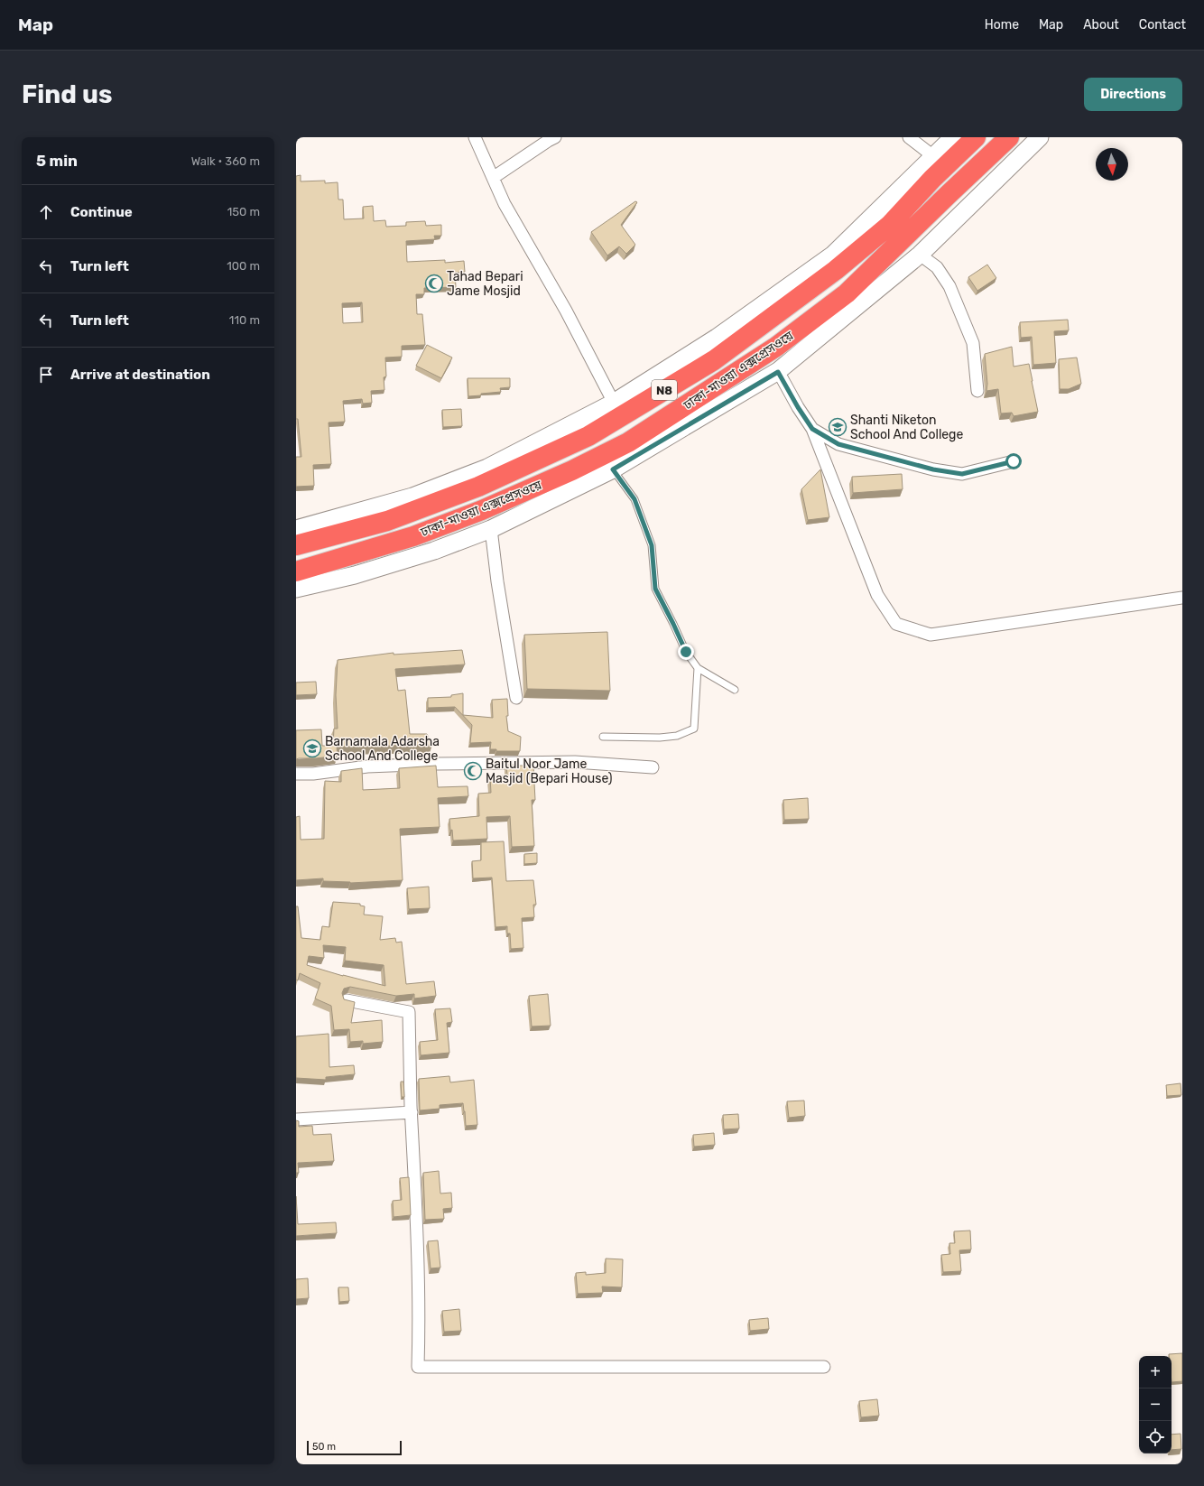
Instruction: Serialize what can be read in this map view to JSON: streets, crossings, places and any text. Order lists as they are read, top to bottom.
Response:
{
  "streets": {
    "highway": ["ঢাকা-মাওয়া এক্সপ্রেসওয়ে", "N8"]
  },
  "places": {
    "mosque": ["Tahad Bepari Jame Mosjid", "Baitul Noor Jame Masjid (Bepari House)"],
    "school or university": ["Shanti Niketon School And College", "Barnamala Adarsha School And College"]
  },
  "scale_bar": "50 m",
  "north": "bottom",
  "page": {
    "header": "Map",
    "nav": [
      "Home",
      "Map",
      "About",
      "Contact"
    ],
    "buttons": "Directions",
    "title": "Find us",
    "heading": ["5 min", "Walk · 360 m"],
    "list": [
      ["Continue", "150 m"],
      ["Turn left", "100 m"],
      ["Turn left", "110 m"],
      "Arrive at destination"
    ],
    "map_buttons": ["+", "−"],
    "scale": "50 m"
  }
}
